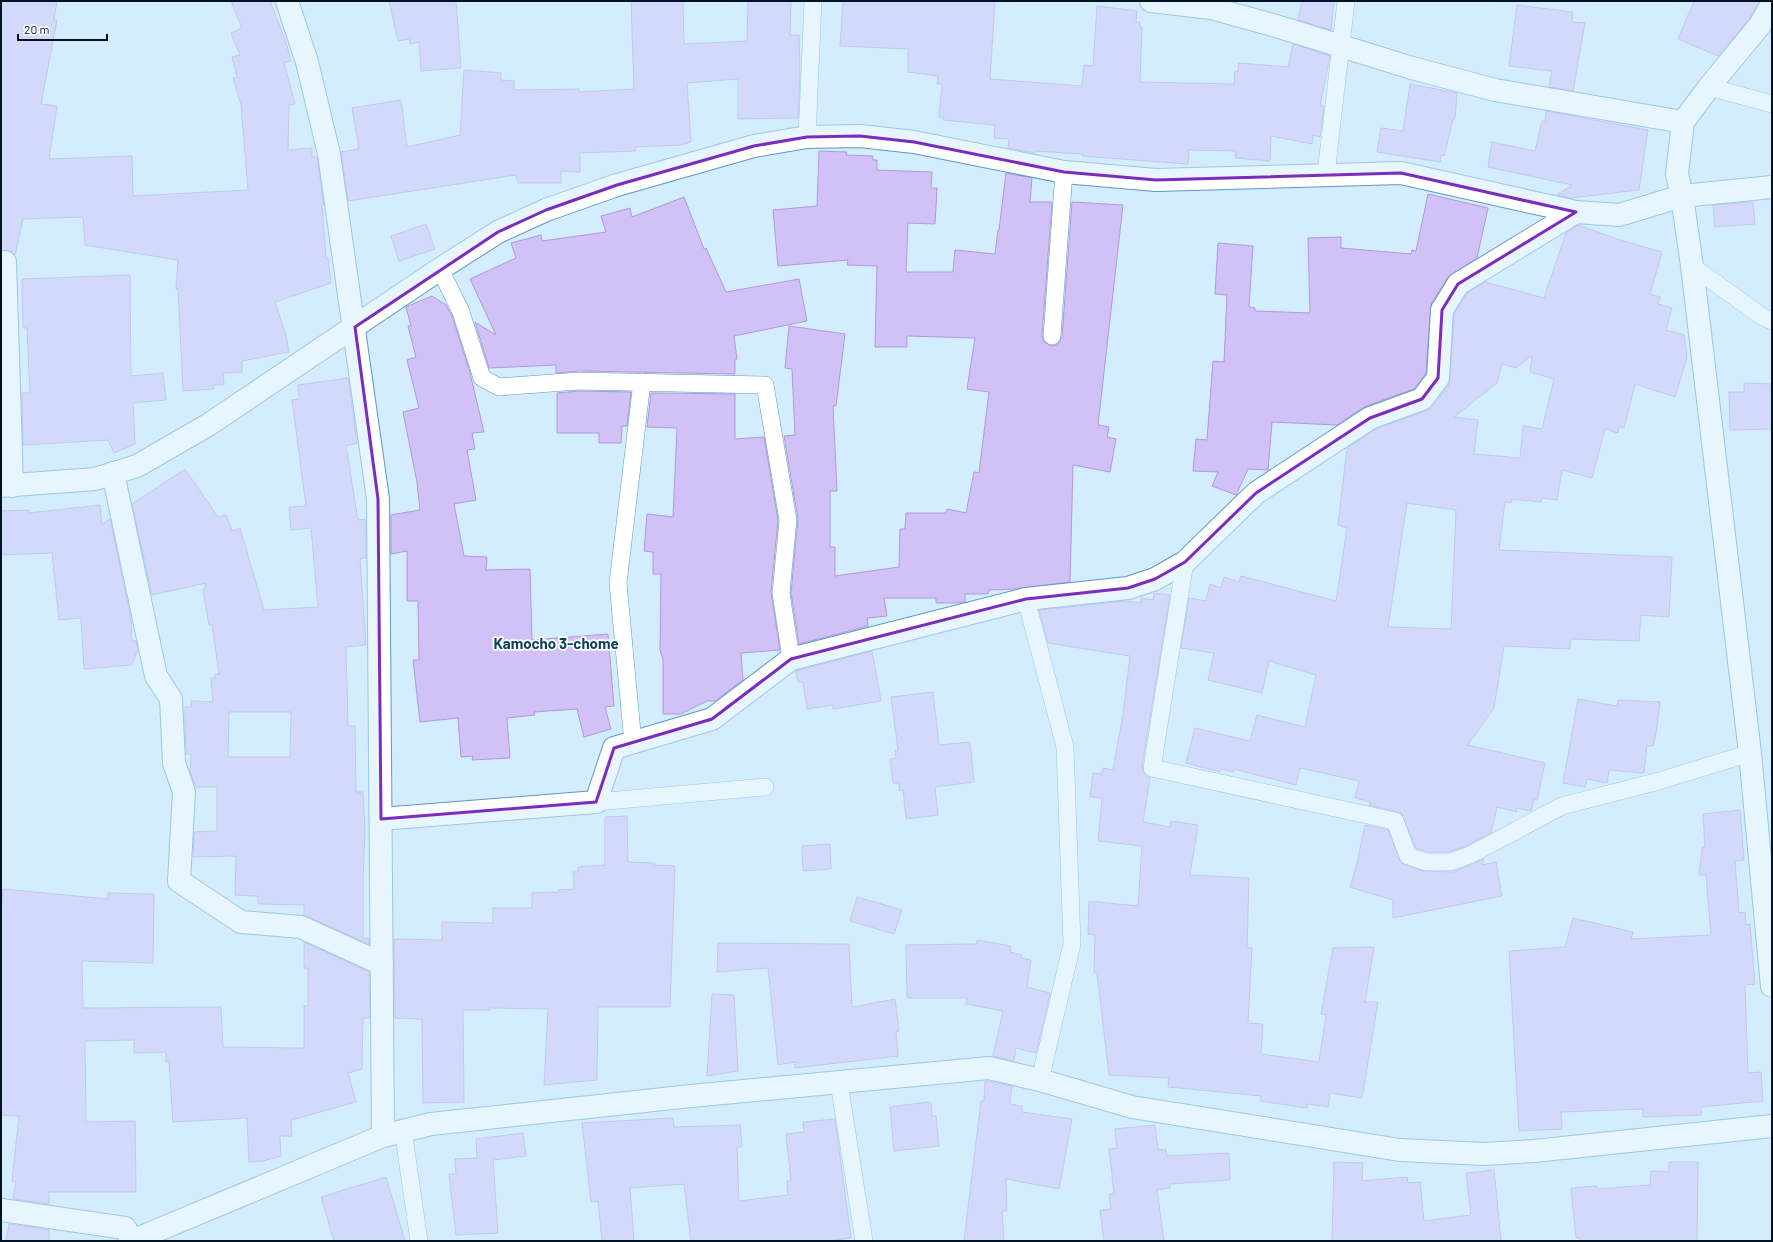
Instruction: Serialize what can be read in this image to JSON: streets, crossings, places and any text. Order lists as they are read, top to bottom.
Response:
{
  "districts": ["Kamocho 3-chome"],
  "scale_bar": "20 m"
}
